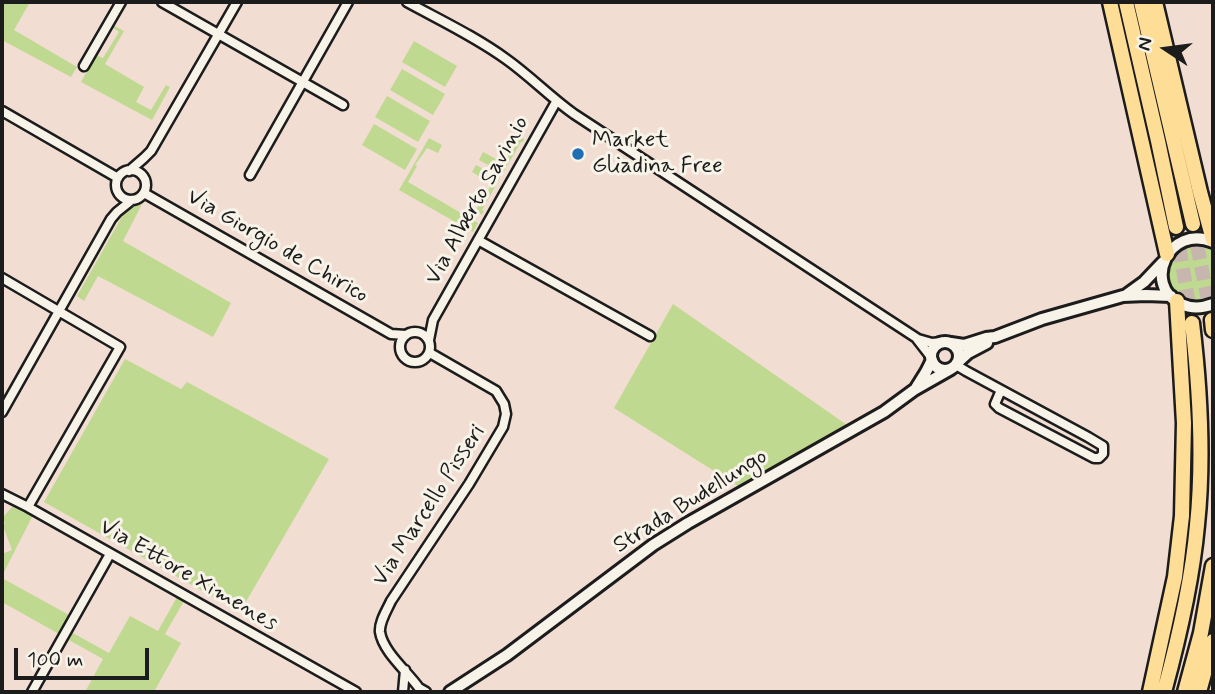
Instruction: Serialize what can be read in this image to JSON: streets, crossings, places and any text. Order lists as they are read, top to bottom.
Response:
{
  "streets": {
    "street": [
      "Via Alberto Savinio",
      "Via Giorgio de Chirico",
      "Strada Budellungo",
      "Via Marcello Pisseri",
      "Via Ettore Ximenes"
    ]
  },
  "places": ["Market Gliadina Free"],
  "scale_bar": "100 m",
  "north": "left"
}
